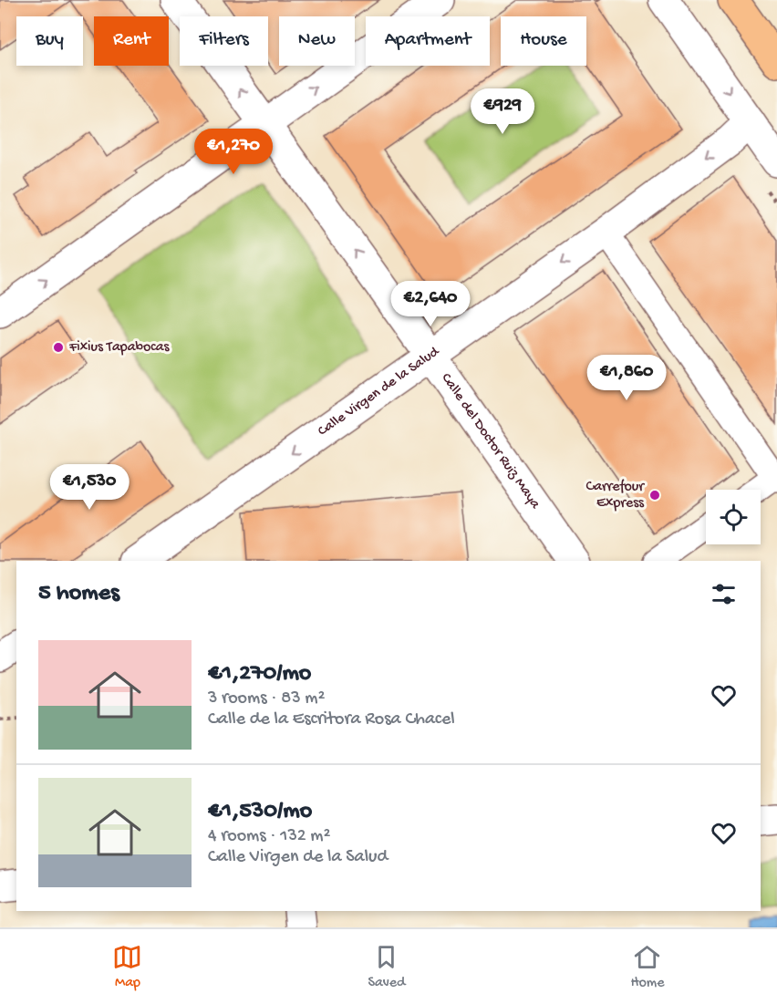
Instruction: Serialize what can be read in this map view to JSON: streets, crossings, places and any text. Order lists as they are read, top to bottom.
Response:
{
  "streets": {
    "street": ["Calle Virgen de la Salud", "Calle del Doctor Ruiz Maya"]
  },
  "crossings": [
    ["Calle Virgen de la Salud", "Calle del Doctor Ruiz Maya"]
  ],
  "one_way": ["Calle Virgen de la Salud", "Calle del Doctor Ruiz Maya"],
  "places": ["Fixius Tapabocas", "Carrefour Express"],
  "page": {
    "chip": [
      "Buy",
      "Rent",
      "Filters",
      "New",
      "Apartment",
      "House"
    ],
    "price": [
      "€929",
      "€1,270",
      "€2,640",
      "€1,860",
      "€1,530"
    ],
    "heading": "5 homes",
    "list": [
      {
        "name": "€1,270/mo",
        "note": "3 rooms · 83 m² · Calle de la Escritora Rosa Chacel"
      },
      {
        "name": "€1,530/mo",
        "note": "4 rooms · 132 m² · Calle Virgen de la Salud"
      }
    ],
    "tabs": ["Map", "Saved", "Home"]
  }
}
